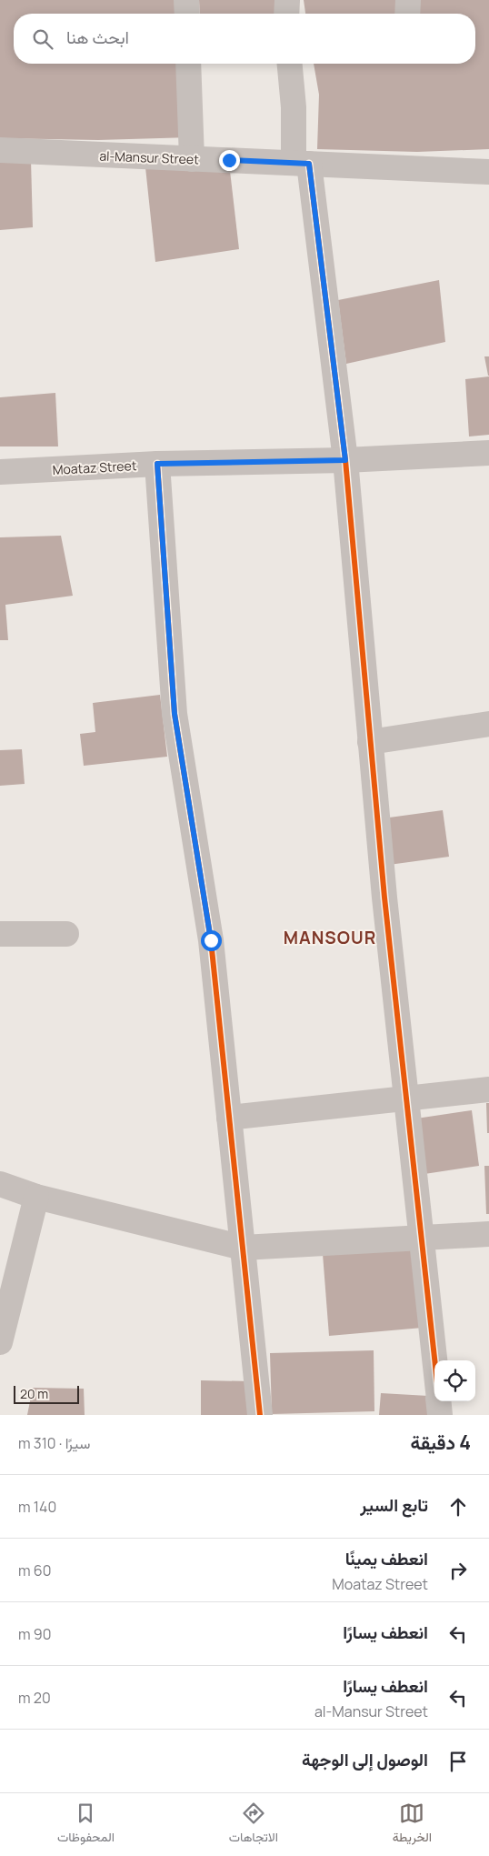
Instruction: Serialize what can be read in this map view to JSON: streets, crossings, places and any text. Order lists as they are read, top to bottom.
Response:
{
  "streets": {
    "street": ["al-Mansur Street", "Moataz Street"]
  },
  "districts": ["MANSOUR"],
  "scale_bar": "20 m",
  "page": {
    "search": "ابحث هنا",
    "scale": "20 m",
    "heading": ["4 دقيقة", "سيرًا · 310 m"],
    "list": [
      ["تابع السير", "140 m"],
      ["انعطف يمينًا", "Moataz Street", "60 m"],
      ["انعطف يسارًا", "90 m"],
      ["انعطف يسارًا", "al-Mansur Street", "20 m"],
      "الوصول إلى الوجهة"
    ],
    "nav": ["الخريطة", "الاتجاهات", "المحفوظات"]
  }
}
